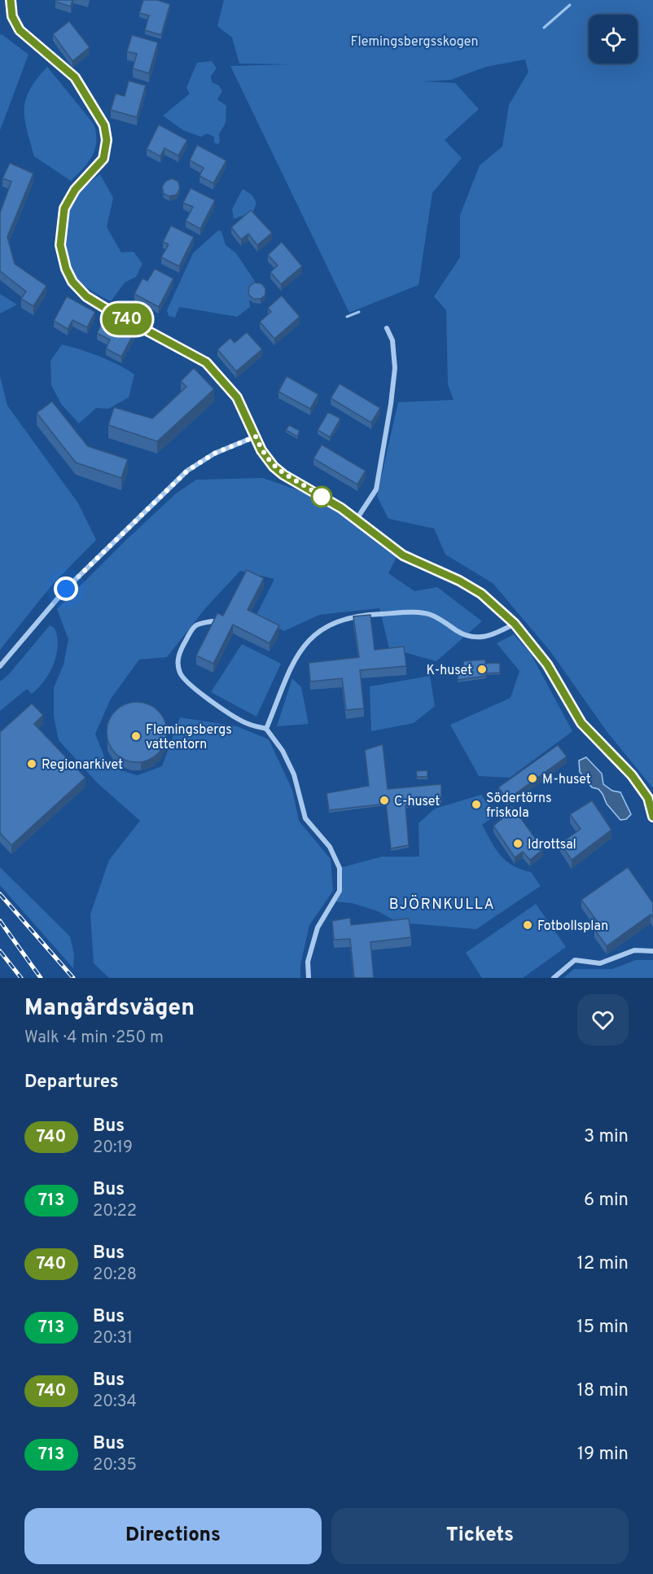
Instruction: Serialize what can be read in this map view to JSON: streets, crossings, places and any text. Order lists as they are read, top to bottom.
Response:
{
  "districts": ["BJÖRNKULLA"],
  "parks": ["Flemingsbergsskogen"],
  "places": [
    "K-huset",
    "Flemingsbergs vattentorn",
    "Regionarkivet",
    "M-huset",
    "C-huset",
    "Södertörns friskola",
    "Idrottsal",
    "Fotbollsplan"
  ],
  "lines": ["bus line 740"],
  "page": {
    "on_map": "740",
    "heading": [
      ["Mangårdsvägen", "Walk · 4 min · 250 m"],
      "Departures"
    ],
    "list": [
      {
        "mark": "740",
        "name": "Bus",
        "note": "20:19",
        "value": "3 min"
      },
      {
        "mark": "713",
        "name": "Bus",
        "note": "20:22",
        "value": "6 min"
      },
      {
        "mark": "740",
        "name": "Bus",
        "note": "20:28",
        "value": "12 min"
      },
      {
        "mark": "713",
        "name": "Bus",
        "note": "20:31",
        "value": "15 min"
      },
      {
        "mark": "740",
        "name": "Bus",
        "note": "20:34",
        "value": "18 min"
      },
      {
        "mark": "713",
        "name": "Bus",
        "note": "20:35",
        "value": "19 min"
      }
    ],
    "buttons": ["Directions", "Tickets"]
  }
}
